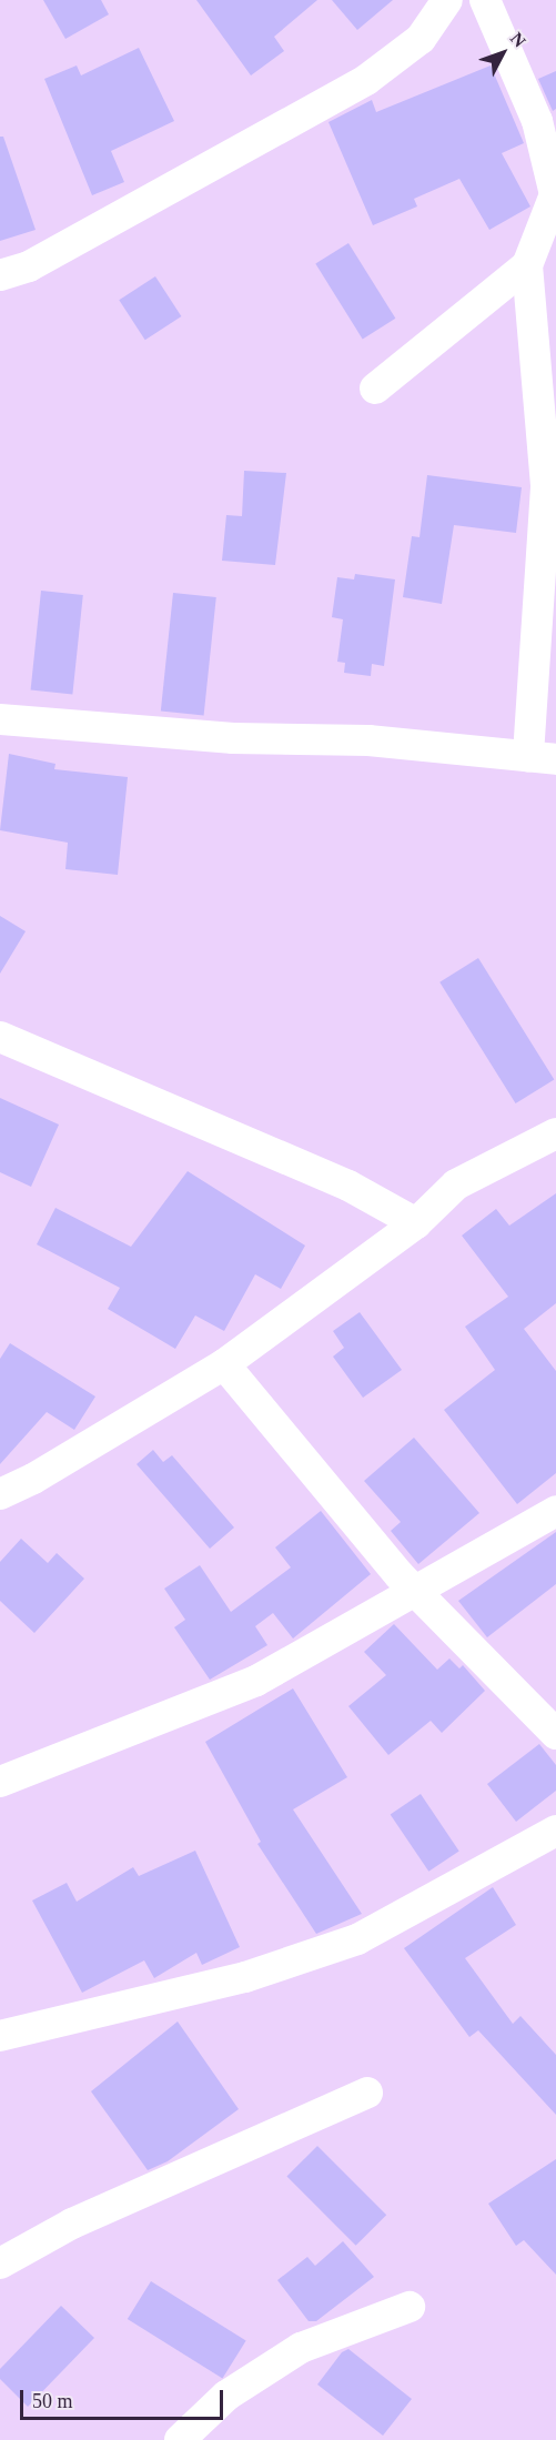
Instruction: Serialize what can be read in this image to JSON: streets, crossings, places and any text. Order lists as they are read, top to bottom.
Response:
{
  "scale_bar": "50 m",
  "north": "top right"
}
